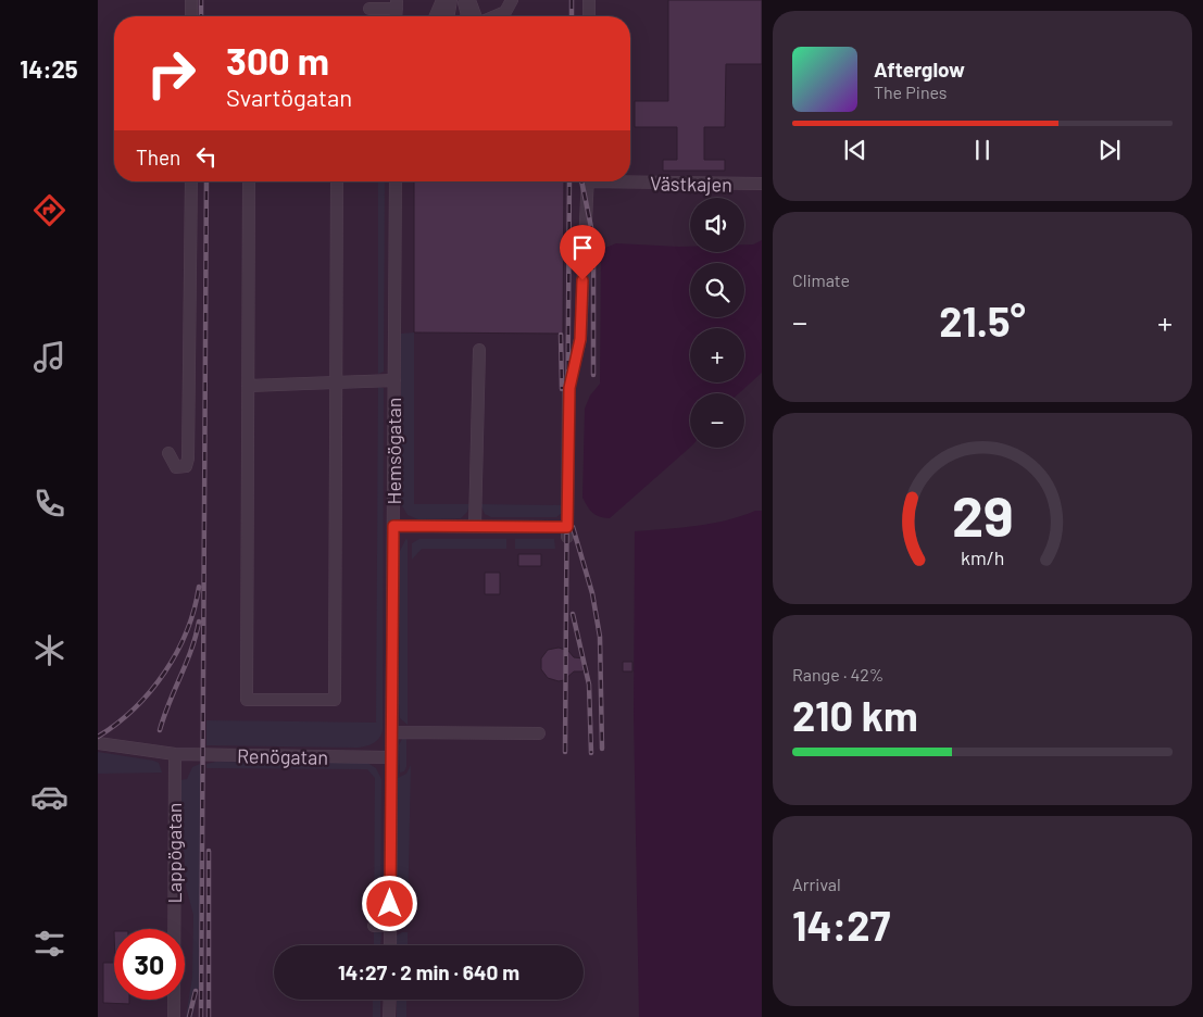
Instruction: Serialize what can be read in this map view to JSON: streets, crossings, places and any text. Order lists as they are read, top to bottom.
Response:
{
  "streets": {
    "street": [
      "Västkajen",
      "Hemsögatan",
      "Renögatan",
      "Lappögatan"
    ]
  },
  "crossings": [
    ["Hemsögatan", "Renögatan"],
    ["Renögatan", "Lappögatan"]
  ],
  "page": {
    "tabs": "14:25",
    "turn": ["300 m", "Svartögatan"],
    "song": ["Afterglow", "The Pines"],
    "then": "Then",
    "map_buttons": ["+", "−"],
    "tile": [
      "Climate",
      ["Range · 42%", "210 km"],
      ["Arrival", "14:27"]
    ],
    "heat": ["−", "21.5°", "+"],
    "limit": "30",
    "trip": "14:27 · 2 min · 640 m",
    "gauge": ["29", "km/h"]
  }
}
